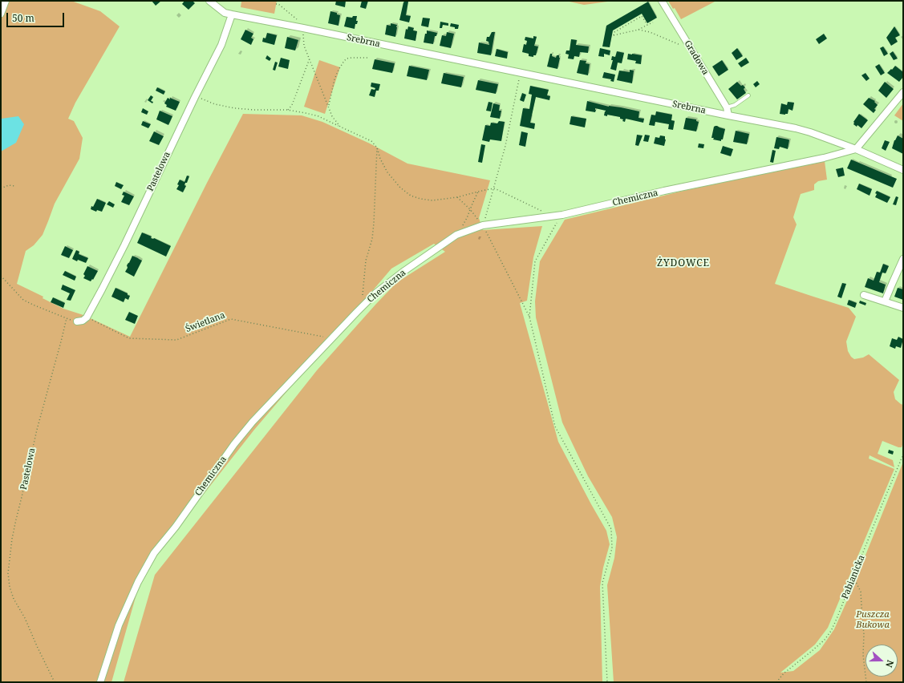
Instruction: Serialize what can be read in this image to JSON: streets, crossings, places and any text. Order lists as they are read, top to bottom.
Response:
{
  "streets": {
    "street": [
      "Srebrna",
      "Gradowa",
      "Pastelowa",
      "Chemiczna"
    ],
    "path": ["Świetlana", "Pabianicka"]
  },
  "crossings": [
    ["Srebrna", "Gradowa"],
    ["Srebrna", "Pastelowa"],
    ["Srebrna", "Chemiczna"],
    ["Pastelowa", "Świetlana"],
    ["Chemiczna", "Świetlana"]
  ],
  "districts": ["ŻYDOWCE"],
  "parks": ["Puszcza Bukowa"],
  "scale_bar": "50 m",
  "north": "right"
}
